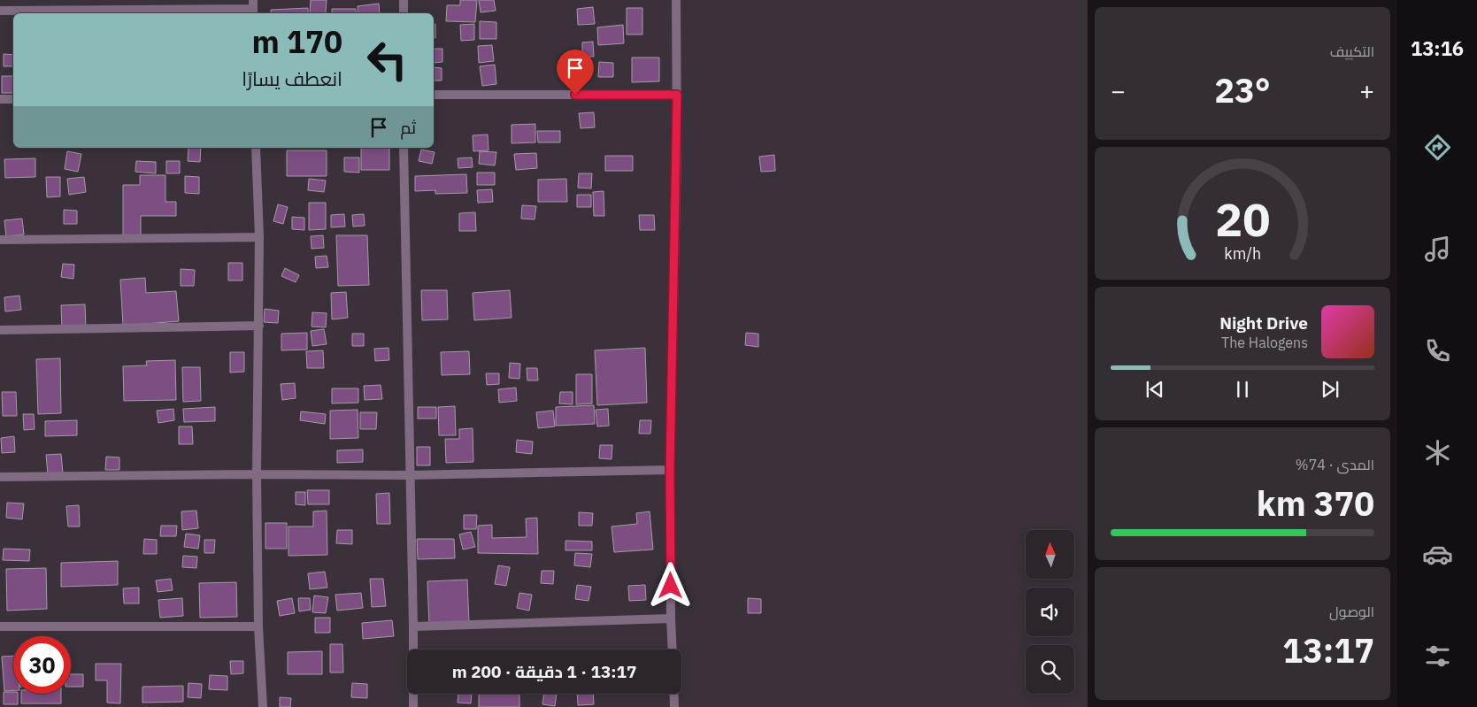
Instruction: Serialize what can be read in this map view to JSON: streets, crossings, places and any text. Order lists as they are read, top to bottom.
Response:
{
  "north": "top",
  "page": {
    "tabs": "13:16",
    "tile": [
      "التكييف",
      ["المدى · 74%", "370 km"],
      ["الوصول", "13:17"]
    ],
    "turn": ["170 m", "انعطف يسارًا"],
    "heat": ["−", "23°", "+"],
    "then": "ثم",
    "song": ["Night Drive", "The Halogens"],
    "limit": "30",
    "trip": "13:17 · 1 دقيقة · 200 m",
    "gauge": ["20", "km/h"]
  }
}
